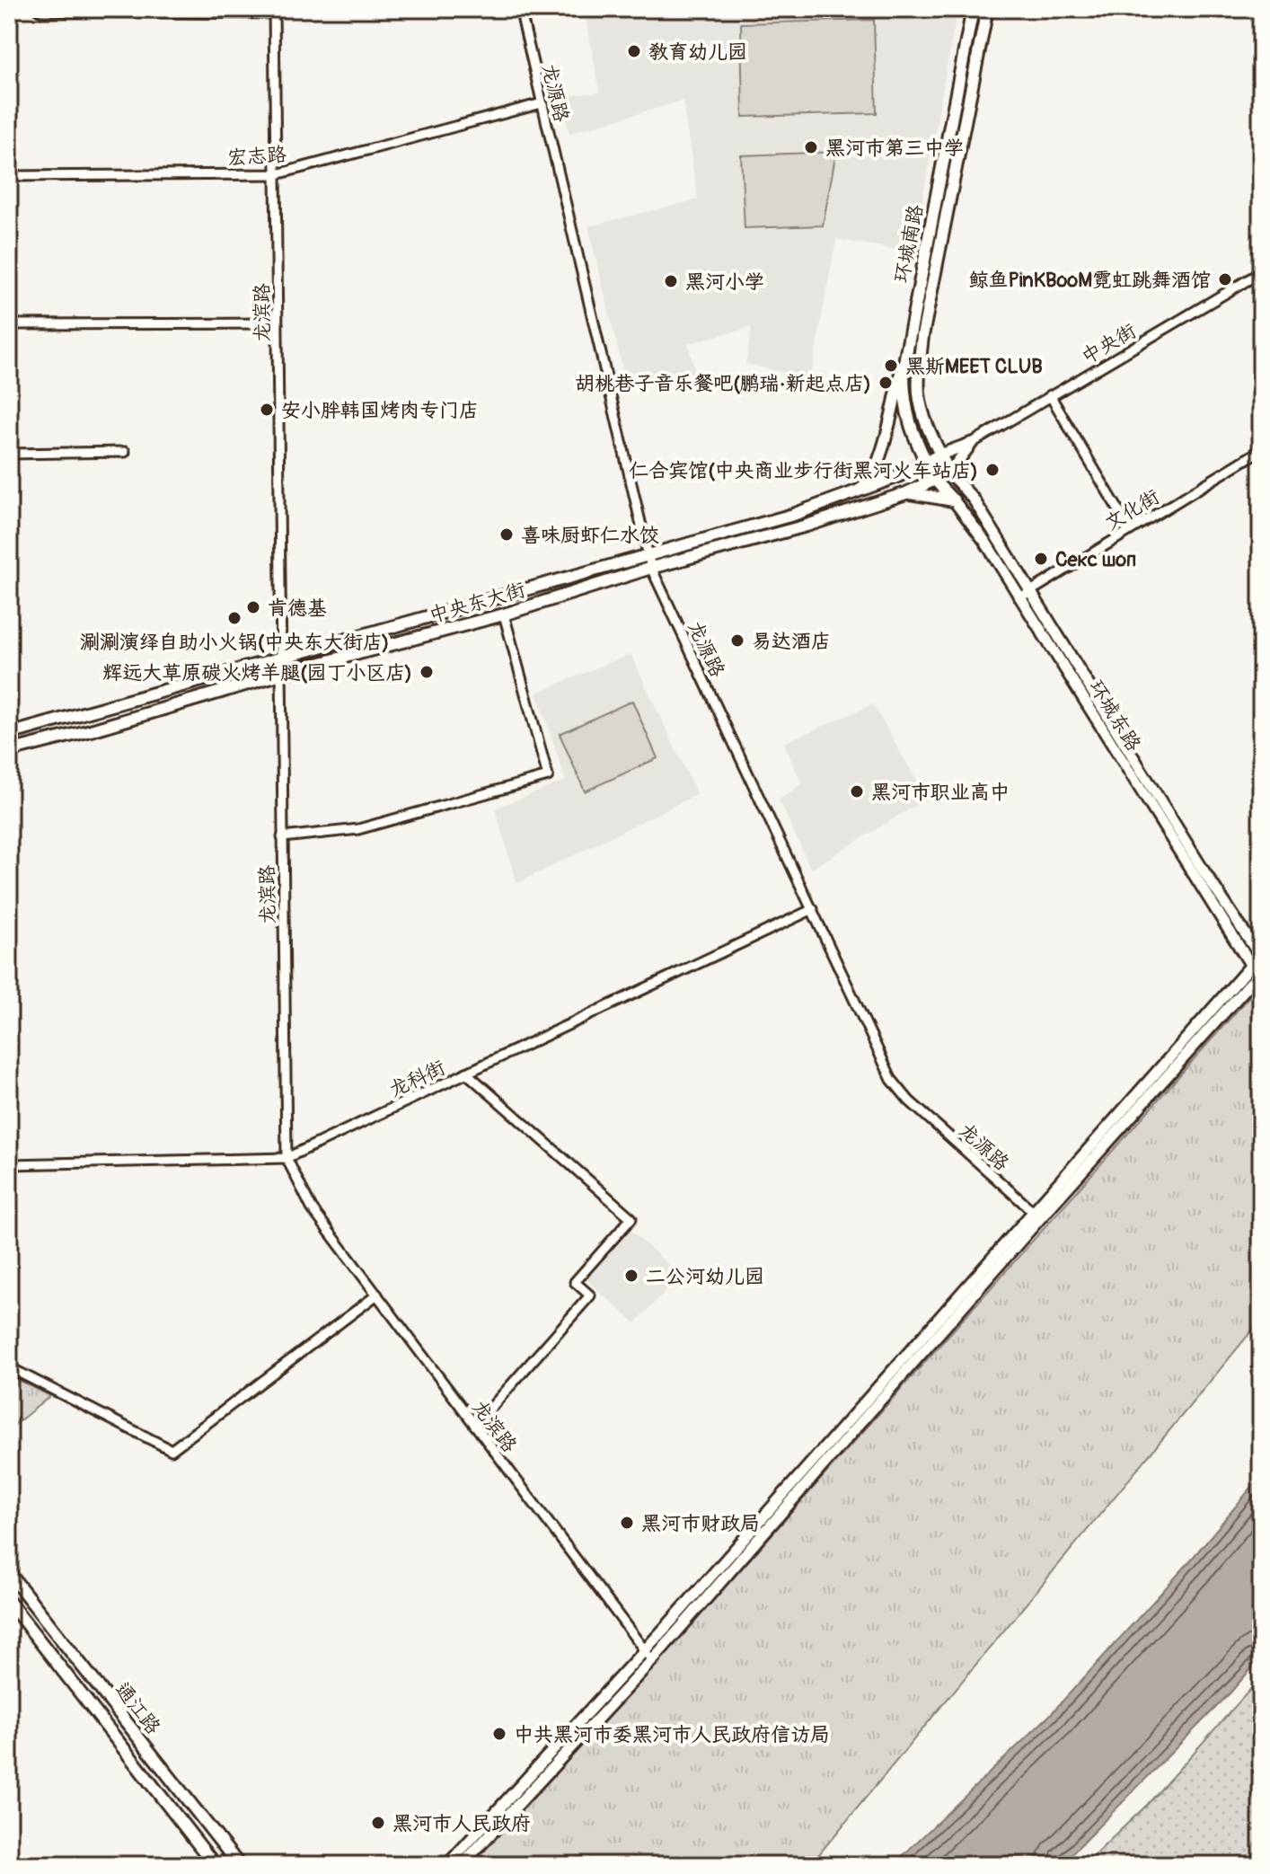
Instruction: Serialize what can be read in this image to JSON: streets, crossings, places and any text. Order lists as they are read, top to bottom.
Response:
{
  "streets": {
    "main road": ["环城南路", "中央东大街", "通江路"],
    "street": [
      "龙源路",
      "宏志路",
      "龙滨路",
      "中央街",
      "文化街",
      "环城东路",
      "龙科街"
    ]
  },
  "crossings": [
    ["龙源路", "宏志路"],
    ["龙源路", "中央东大街"],
    ["龙源路", "龙科街"],
    ["宏志路", "龙滨路"],
    ["环城南路", "中央东大街"],
    ["环城南路", "环城东路"],
    ["龙滨路", "中央东大街"],
    ["龙滨路", "龙科街"],
    ["文化街", "环城东路"],
    ["中央东大街", "环城东路"]
  ],
  "places": [
    "教育幼儿园",
    "黑河市第三中学",
    "鲸鱼PinKBooM霓虹跳舞酒馆",
    "黑河小学",
    "黑斯MEET CLUB",
    "胡桃巷子音乐餐吧(鹏瑞·新起点店)",
    "安小胖韩国烤肉专门店",
    "仁合宾馆(中央商业步行街黑河火车站店)",
    "喜味厨虾仁水饺",
    "Секс шоп",
    "肯德基",
    "涮涮演绎自助小火锅(中央东大街店)",
    "易达酒店",
    "辉远大草原碳火烤羊腿(园丁小区店)",
    "黑河市职业高中",
    "二公河幼儿园",
    "黑河市财政局",
    "中共黑河市委黑河市人民政府信访局",
    "黑河市人民政府"
  ]
}
